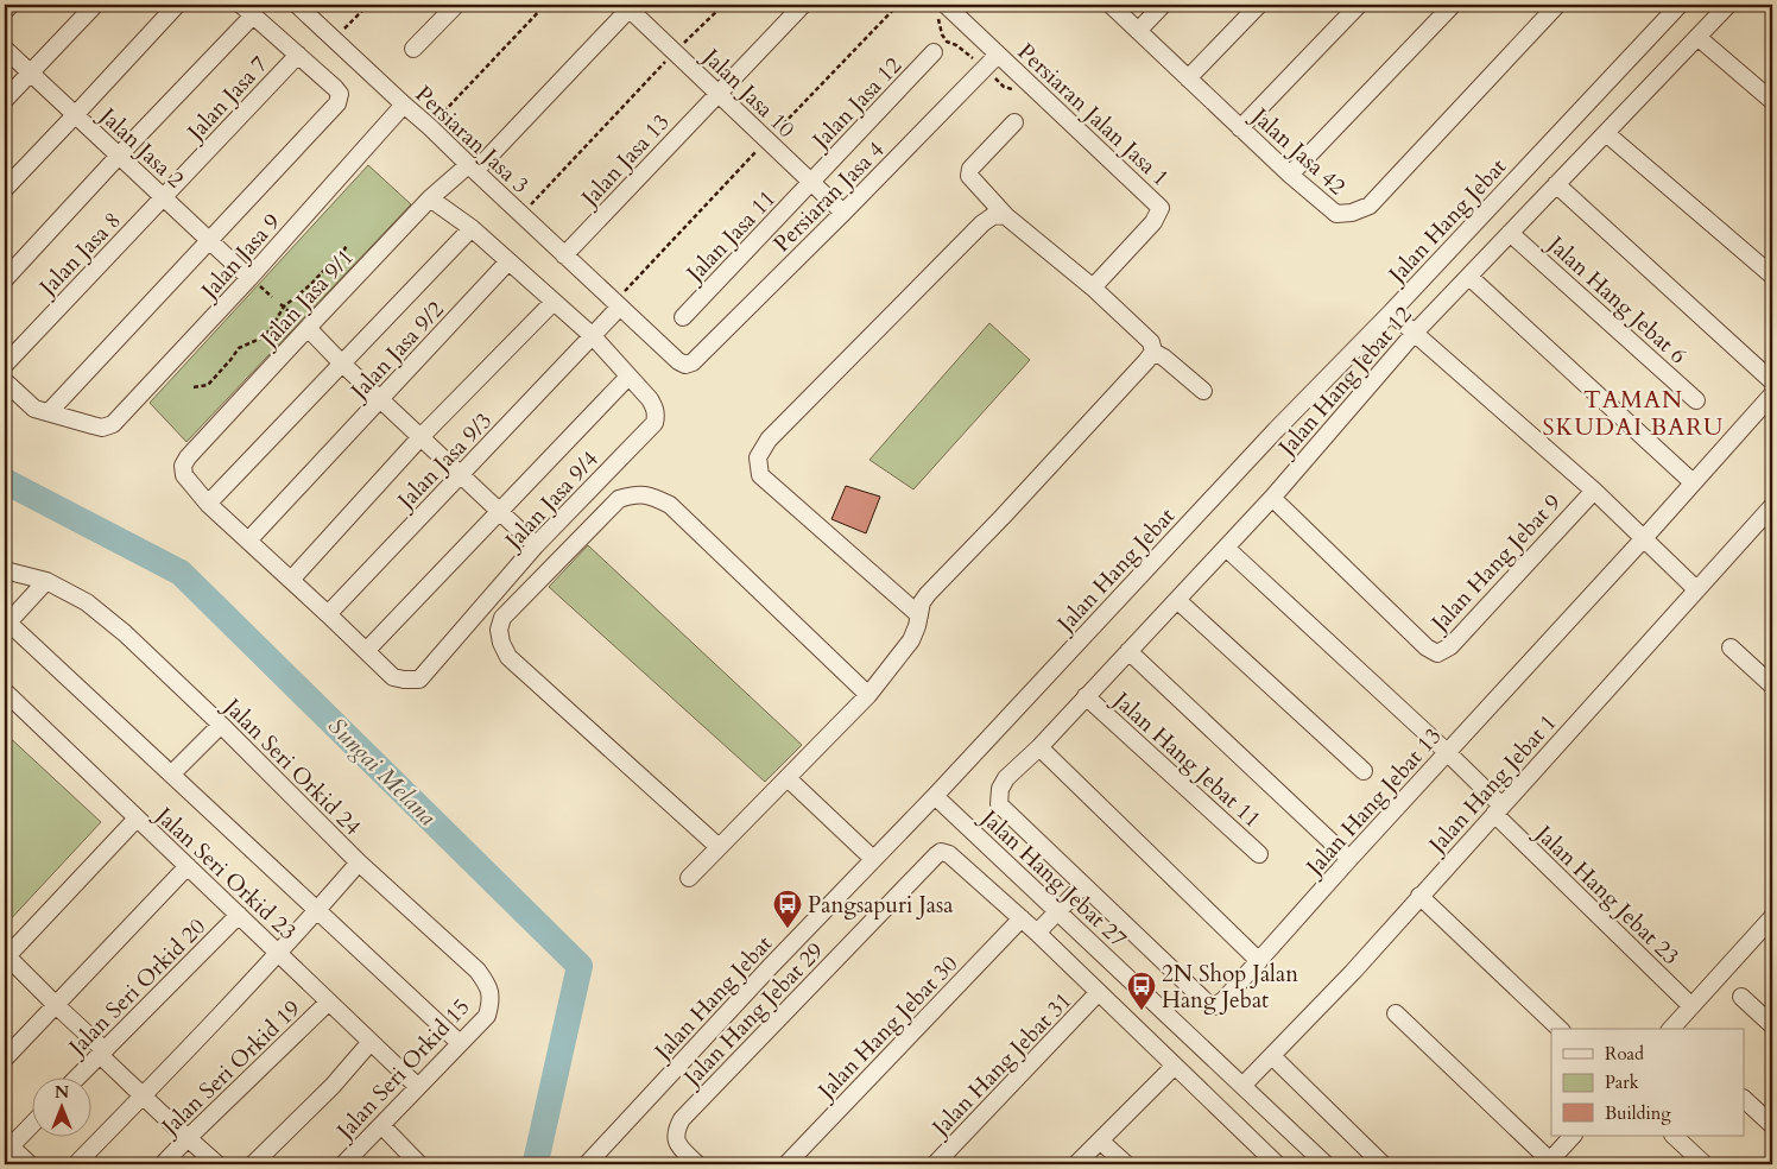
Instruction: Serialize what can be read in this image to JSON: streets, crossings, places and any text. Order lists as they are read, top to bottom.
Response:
{
  "streets": {
    "street": [
      "Jalan Jasa 10",
      "Jalan Jasa 7",
      "Jalan Jasa 12",
      "Persiaran Jalan Jasa 1",
      "Persiaran Jasa 3",
      "Jalan Jasa 2",
      "Jalan Jasa 42",
      "Jalan Jasa 13",
      "Persiaran Jasa 4",
      "Jalan Hang Jebat",
      "Jalan Jasa 11",
      "Jalan Jasa 8",
      "Jalan Jasa 9",
      "Jalan Jasa 9/1",
      "Jalan Hang Jebat 6",
      "Jalan Jasa 9/2",
      "Jalan Hang Jebat 12",
      "Jalan Jasa 9/3",
      "Jalan Jasa 9/4",
      "Jalan Hang Jebat 9",
      "Jalan Hang Jebat 11",
      "Jalan Seri Orkid 24",
      "Jalan Hang Jebat 1",
      "Jalan Hang Jebat 13",
      "Jalan Seri Orkid 23",
      "Jalan Hang Jebat 27",
      "Jalan Hang Jebat 23",
      "Jalan Seri Orkid 20",
      "Jalan Hang Jebat 29",
      "Jalan Hang Jebat 30",
      "Jalan Hang Jebat 31",
      "Jalan Seri Orkid 19",
      "Jalan Seri Orkid 15"
    ]
  },
  "crossings": [
    ["Jalan Jasa 10", "Jalan Jasa 12"],
    ["Jalan Jasa 10", "Jalan Jasa 13"],
    ["Jalan Jasa 10", "Persiaran Jasa 4"],
    ["Jalan Jasa 10", "Jalan Jasa 11"],
    ["Jalan Jasa 10", "Jalan Jasa 9/1"],
    ["Jalan Jasa 7", "Jalan Jasa 2"],
    ["Jalan Jasa 7", "Jalan Jasa 8"],
    ["Jalan Jasa 12", "Jalan Jasa 11"],
    ["Persiaran Jalan Jasa 1", "Persiaran Jasa 4"],
    ["Persiaran Jasa 3", "Jalan Jasa 13"],
    ["Persiaran Jasa 3", "Persiaran Jasa 4"],
    ["Persiaran Jasa 3", "Jalan Jasa 9"],
    ["Persiaran Jasa 3", "Jalan Jasa 9/1"],
    ["Jalan Jasa 2", "Jalan Jasa 8"],
    ["Jalan Jasa 2", "Jalan Jasa 9"],
    ["Jalan Hang Jebat", "Jalan Hang Jebat 27"],
    ["Jalan Hang Jebat 6", "Jalan Hang Jebat 12"],
    ["Jalan Jasa 9/2", "Jalan Jasa 9/4"],
    ["Jalan Hang Jebat 12", "Jalan Hang Jebat 9"],
    ["Jalan Hang Jebat 12", "Jalan Hang Jebat 11"],
    ["Jalan Hang Jebat 12", "Jalan Hang Jebat 13"],
    ["Jalan Hang Jebat 12", "Jalan Hang Jebat 23"],
    ["Jalan Jasa 9/3", "Jalan Jasa 9/4"],
    ["Jalan Seri Orkid 24", "Jalan Seri Orkid 15"],
    ["Jalan Hang Jebat 1", "Jalan Hang Jebat 27"],
    ["Jalan Hang Jebat 1", "Jalan Hang Jebat 23"],
    ["Jalan Hang Jebat 13", "Jalan Hang Jebat 23"],
    ["Jalan Seri Orkid 23", "Jalan Seri Orkid 20"],
    ["Jalan Seri Orkid 23", "Jalan Seri Orkid 19"],
    ["Jalan Seri Orkid 23", "Jalan Seri Orkid 15"],
    ["Jalan Hang Jebat 29", "Jalan Hang Jebat 30"]
  ],
  "districts": ["TAMAN SKUDAI BARU"],
  "water": ["Sungai Melana"],
  "places": {
    "bus stop": ["Pangsapuri Jasa", "2N Shop Jalan Hang Jebat"]
  },
  "legend": ["Road", "Park", "Building"],
  "north": "top"
}
